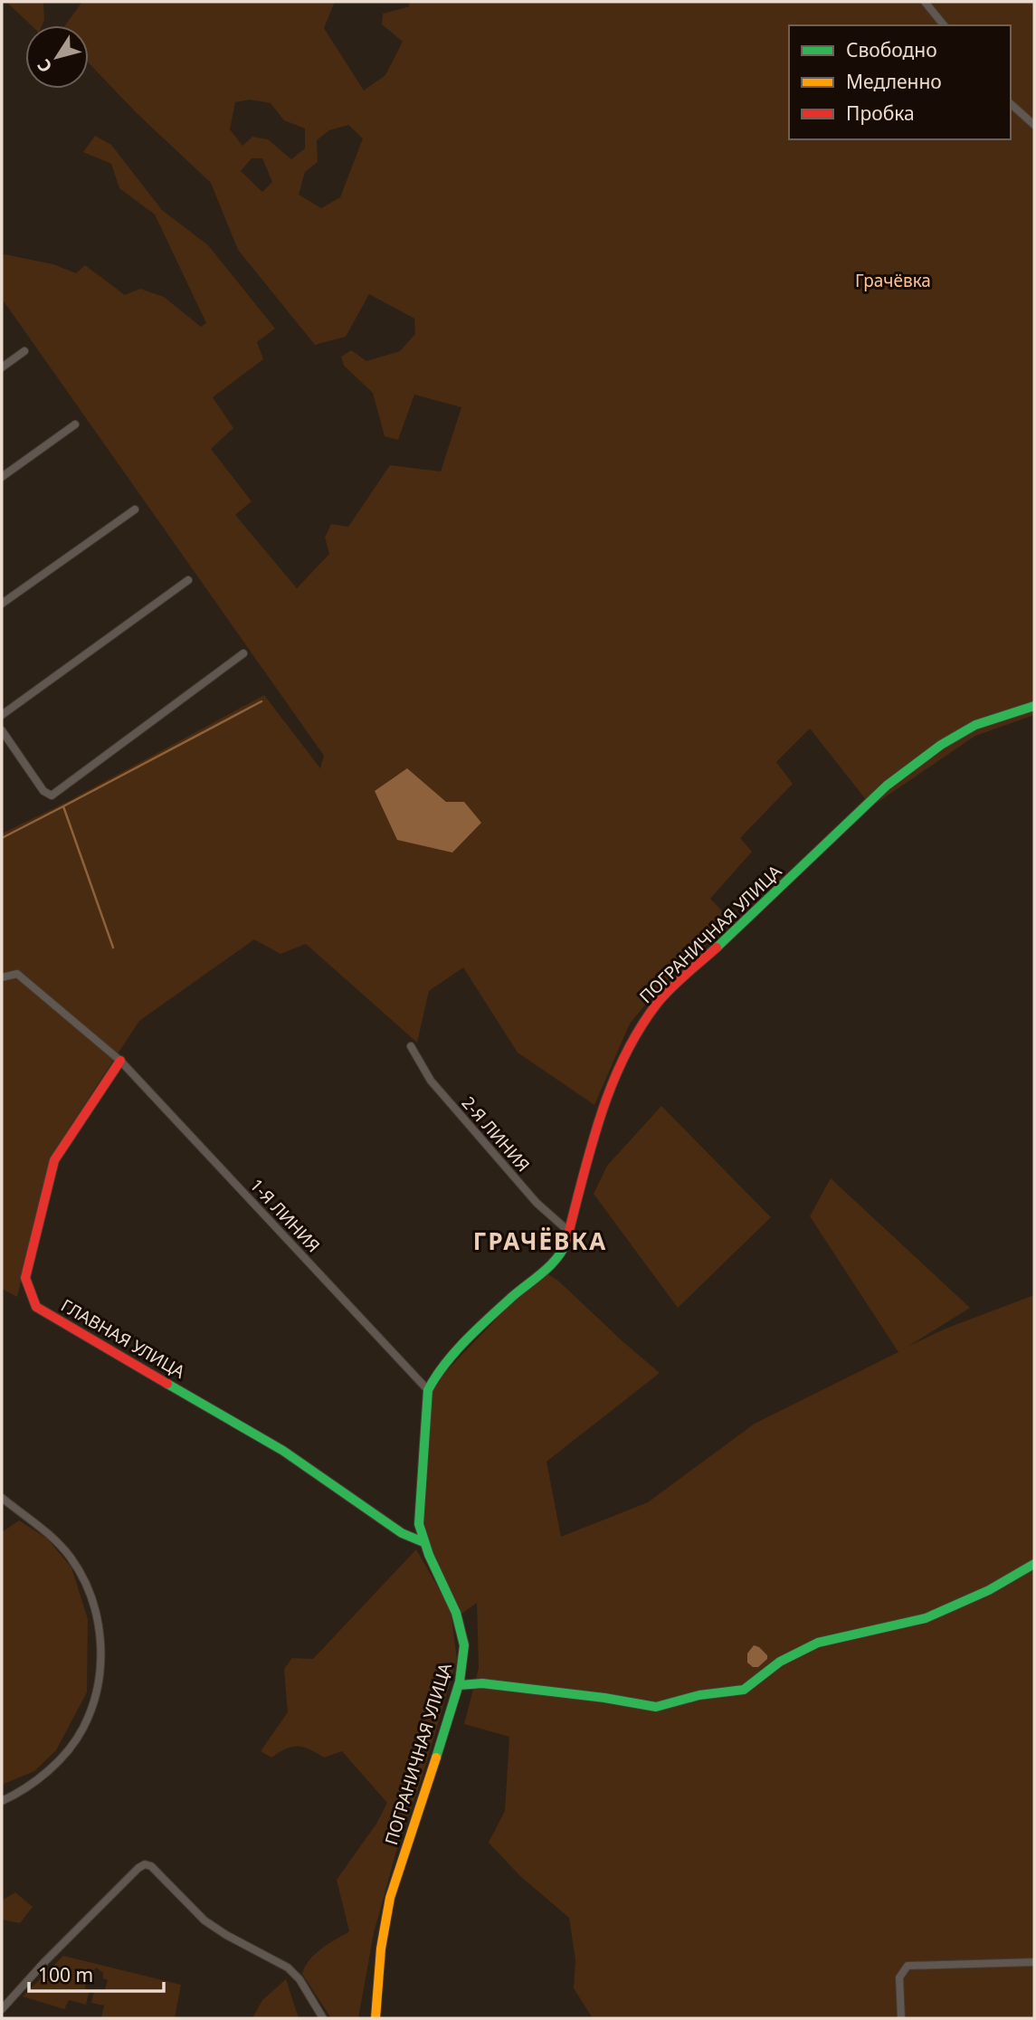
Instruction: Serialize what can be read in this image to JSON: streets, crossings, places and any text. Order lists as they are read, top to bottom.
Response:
{
  "streets": {
    "street": [
      "ПОГРАНИЧНАЯ УЛИЦА",
      "2-Я ЛИНИЯ",
      "1-Я ЛИНИЯ",
      "ГЛАВНАЯ УЛИЦА"
    ]
  },
  "crossings": [
    ["ПОГРАНИЧНАЯ УЛИЦА", "2-Я ЛИНИЯ"],
    ["ПОГРАНИЧНАЯ УЛИЦА", "1-Я ЛИНИЯ"],
    ["ПОГРАНИЧНАЯ УЛИЦА", "ГЛАВНАЯ УЛИЦА"],
    ["1-Я ЛИНИЯ", "ГЛАВНАЯ УЛИЦА"]
  ],
  "districts": ["ГРАЧЁВКА"],
  "parks": ["Грачёвка"],
  "legend": ["Свободно", "Медленно", "Пробка"],
  "scale_bar": "100 m",
  "north": "bottom left"
}
